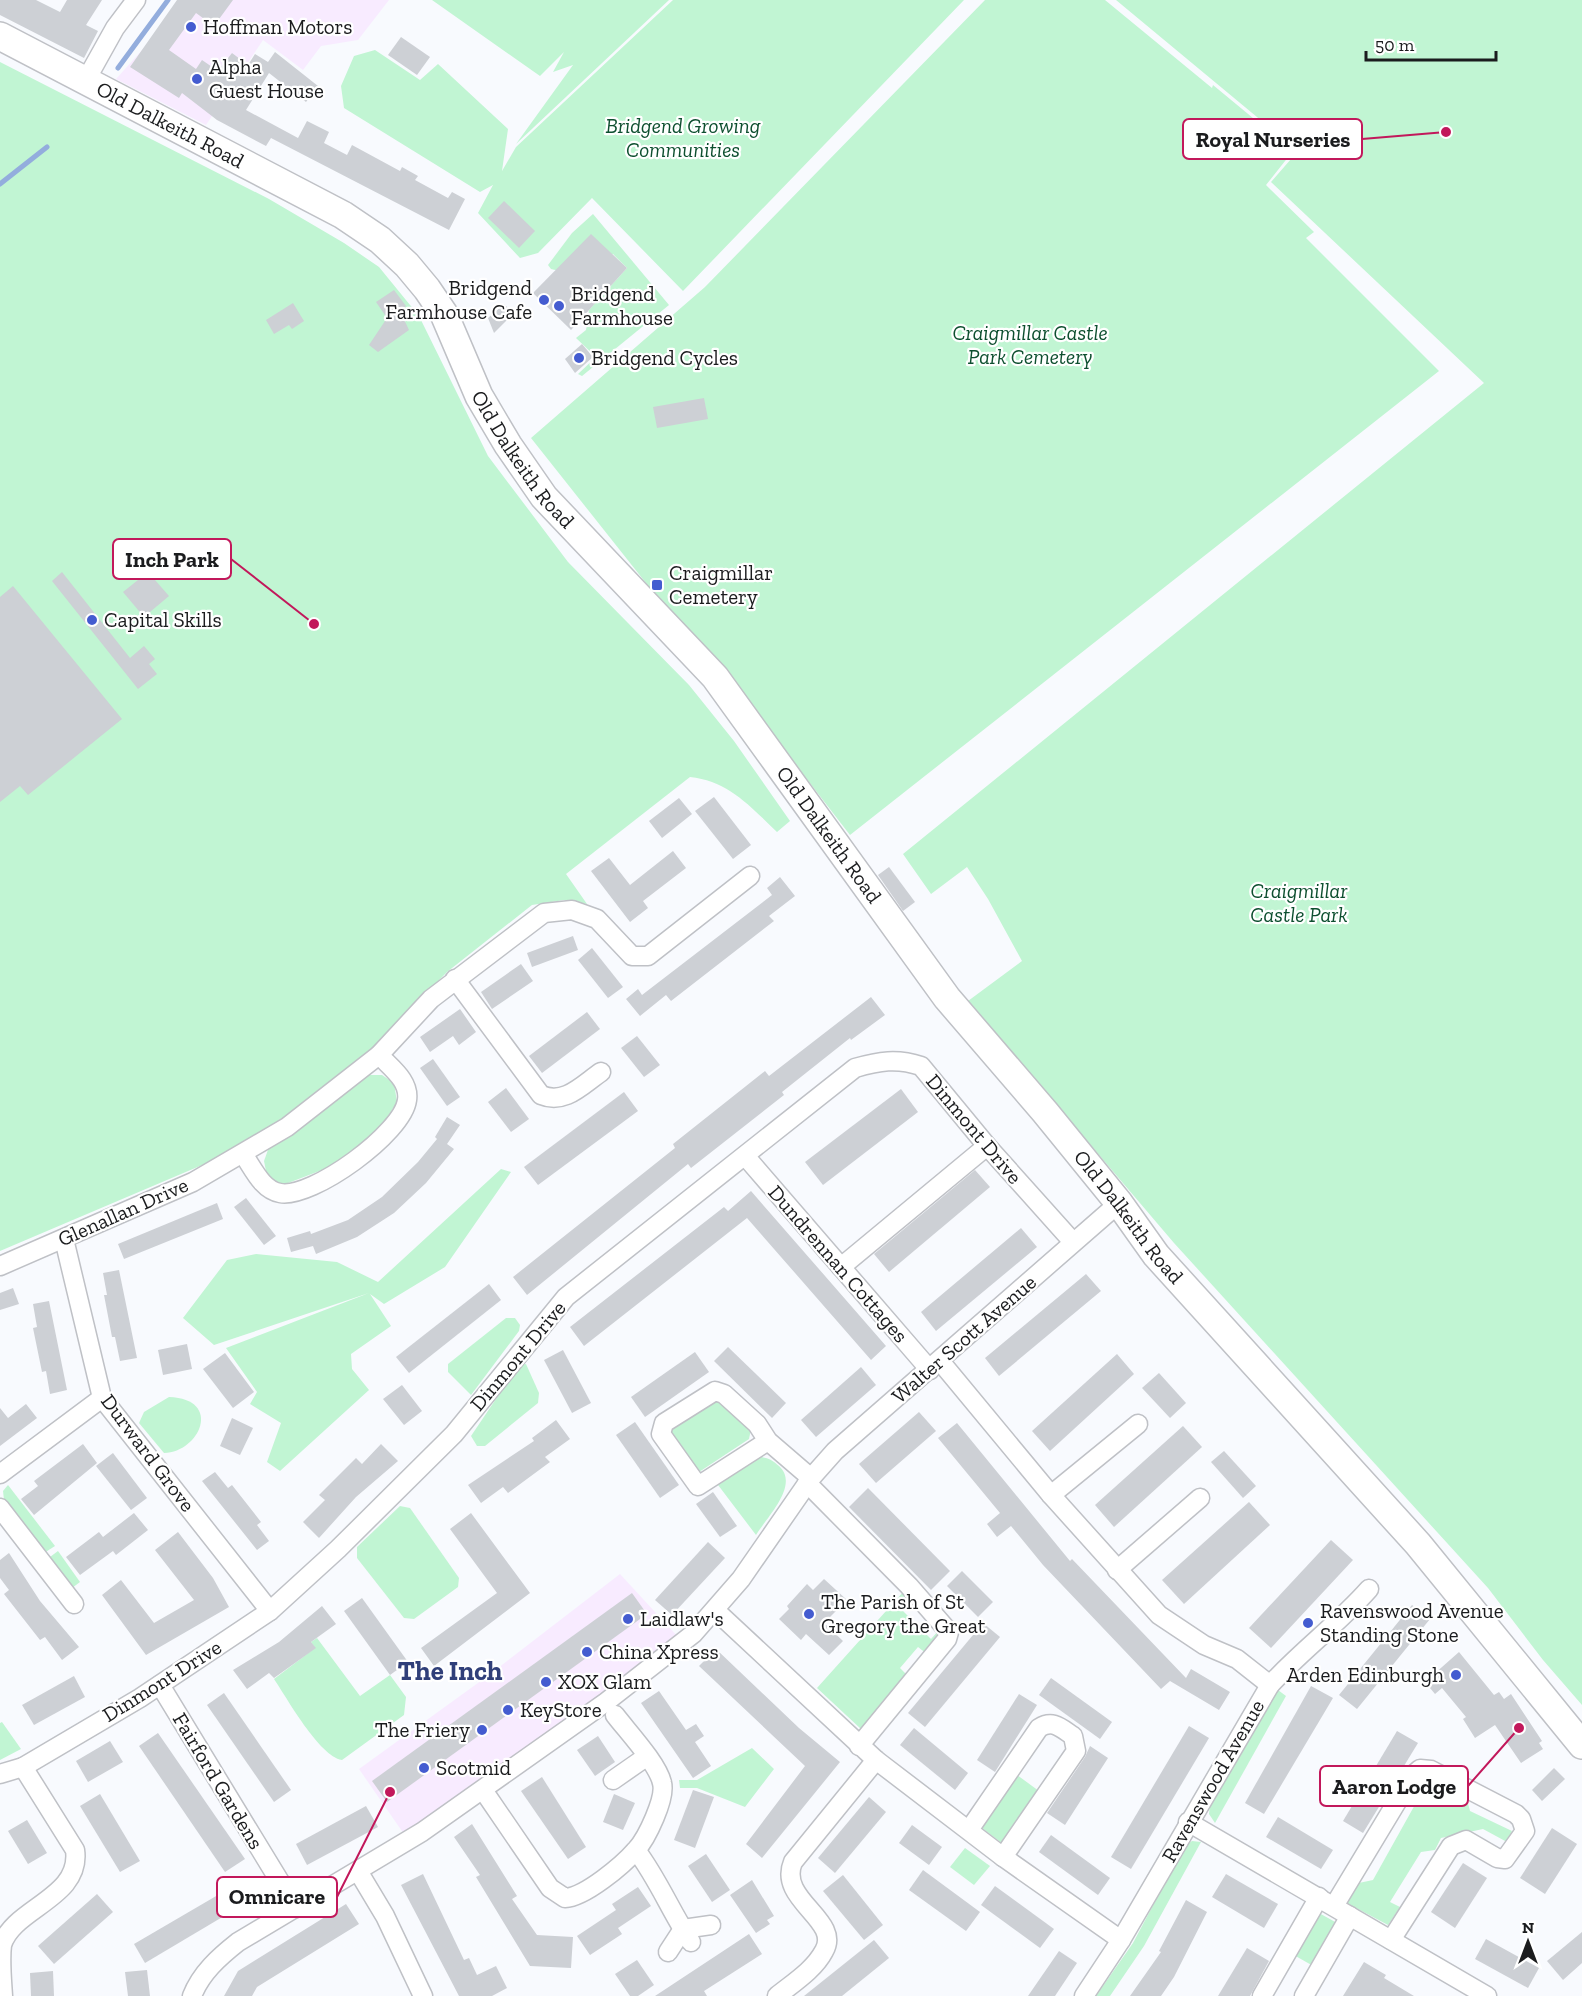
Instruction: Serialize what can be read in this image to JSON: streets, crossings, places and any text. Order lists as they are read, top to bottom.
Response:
{
  "streets": {
    "main road": ["Old Dalkeith Road"],
    "street": [
      "Dinmont Drive",
      "Glenallan Drive",
      "Dundrennan Cottages",
      "Walter Scott Avenue",
      "Durward Grove",
      "Fairford Gardens",
      "Ravenswood Avenue"
    ]
  },
  "crossings": [
    ["Old Dalkeith Road", "Walter Scott Avenue"],
    ["Dinmont Drive", "Dundrennan Cottages"],
    ["Dinmont Drive", "Walter Scott Avenue"],
    ["Dinmont Drive", "Durward Grove"],
    ["Dinmont Drive", "Fairford Gardens"],
    ["Glenallan Drive", "Durward Grove"],
    ["Dundrennan Cottages", "Walter Scott Avenue"],
    ["Dundrennan Cottages", "Ravenswood Avenue"],
    ["Walter Scott Avenue", "Fairford Gardens"]
  ],
  "districts": ["The Inch"],
  "parks": ["Bridgend Growing Communities", "Craigmillar Castle Park Cemetery", "Craigmillar Castle Park"],
  "places": {
    "other": [
      "Hoffman Motors",
      "Alpha Guest House",
      "Royal Nurseries",
      "Bridgend Farmhouse Cafe",
      "Bridgend Farmhouse",
      "Bridgend Cycles",
      "Capital Skills",
      "Inch Park",
      "The Parish of St Gregory the Great",
      "Laidlaw's",
      "Ravenswood Avenue Standing Stone",
      "China Xpress",
      "Arden Edinburgh",
      "XOX Glam",
      "KeyStore",
      "Aaron Lodge",
      "The Friery",
      "Scotmid",
      "Omnicare"
    ],
    "transit": ["Craigmillar Cemetery"]
  },
  "scale_bar": "50 m",
  "north": "top"
}
